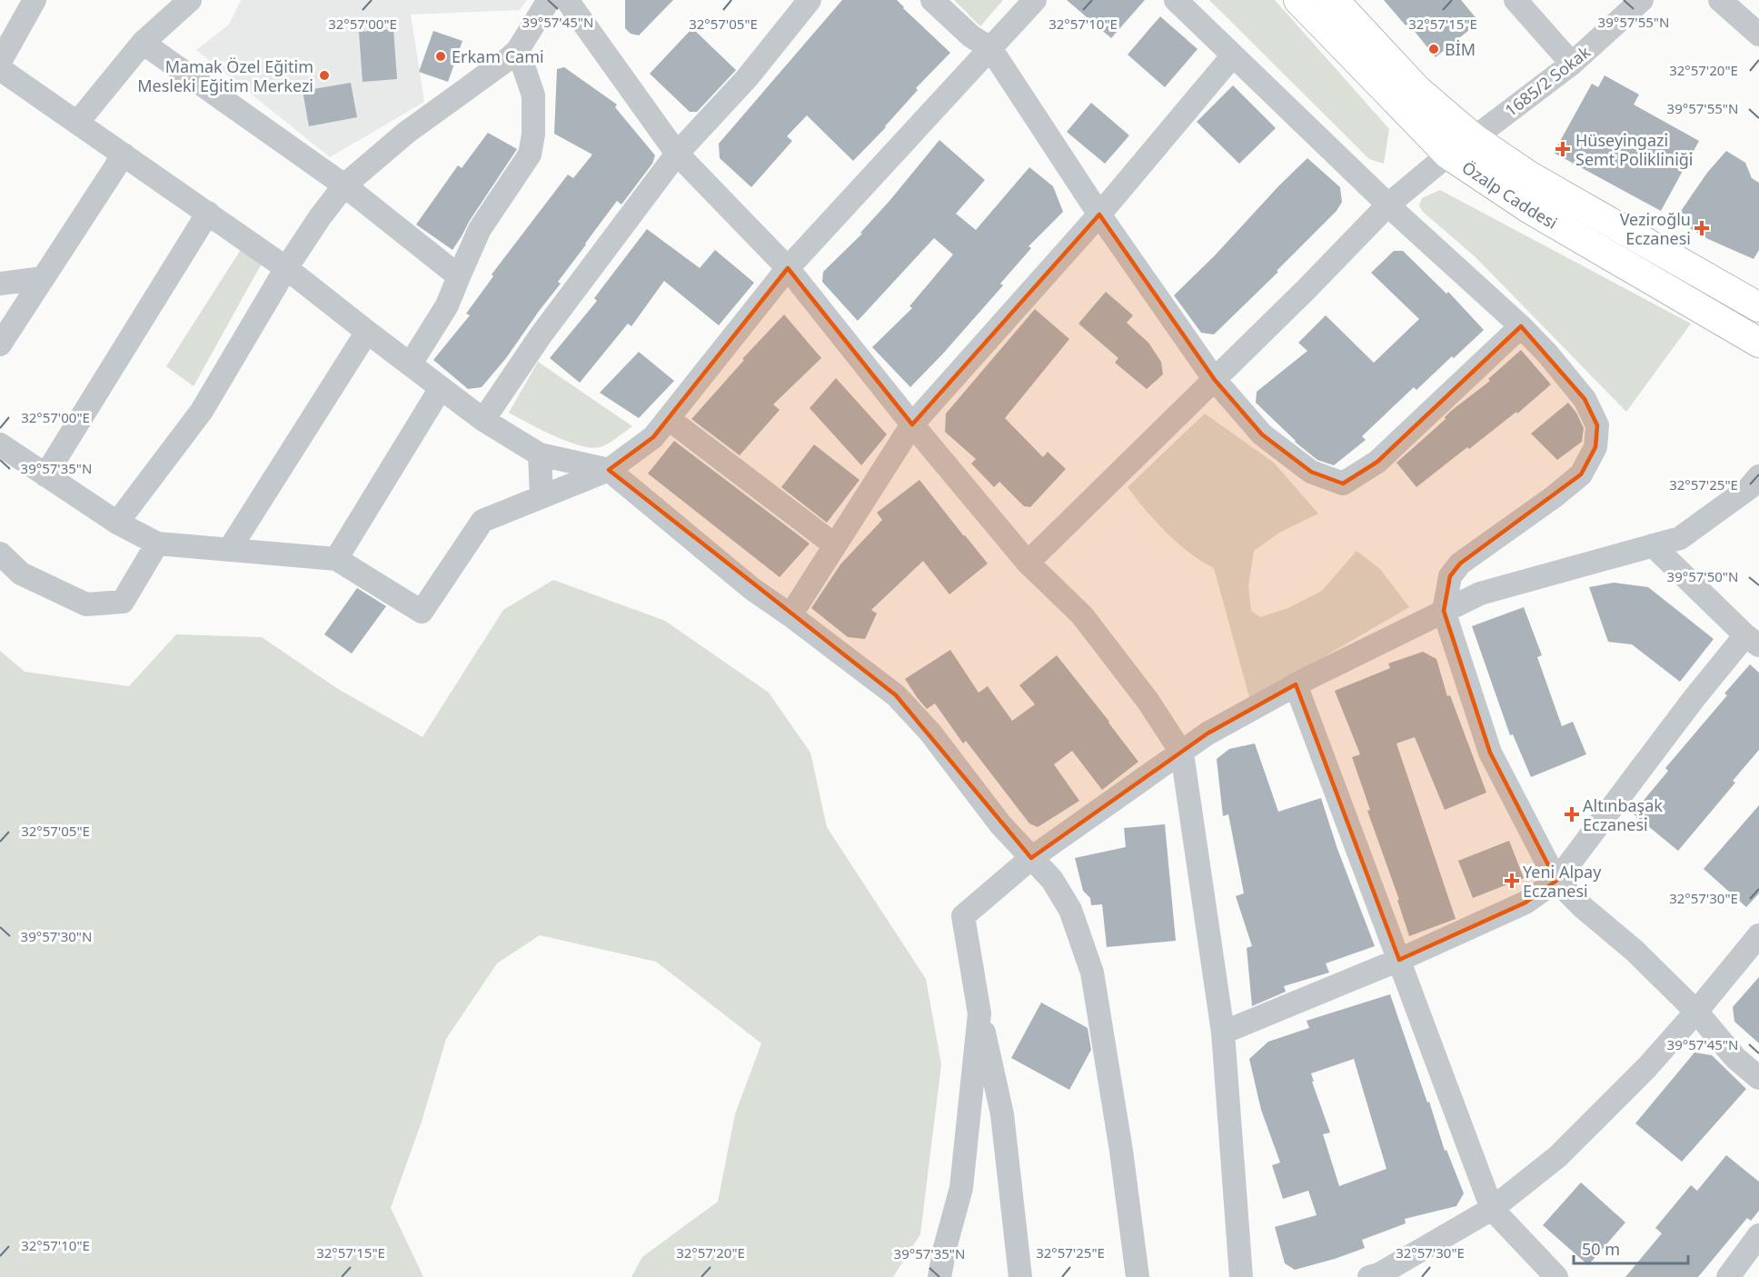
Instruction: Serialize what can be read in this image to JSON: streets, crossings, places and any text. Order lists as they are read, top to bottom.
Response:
{
  "streets": {
    "main road": ["Özalp Caddesi"],
    "street": ["1685/2 Sokak"]
  },
  "crossings": [
    ["1685/2 Sokak", "Özalp Caddesi"]
  ],
  "places": {
    "other": ["BİM", "Erkam Cami", "Mamak Özel Eğitim Mesleki Eğitim Merkezi"],
    "health": [
      "Hüseyingazi Semt Polikliniği",
      "Veziroğlu Eczanesi",
      "Altınbaşak Eczanesi",
      "Yeni Alpay Eczanesi"
    ]
  },
  "scale_bar": "50 m",
  "coordinates": [
    "39°57'45\"N",
    "39°57'55\"N",
    "32°57'00\"E",
    "32°57'05\"E",
    "32°57'10\"E",
    "32°57'15\"E",
    "32°57'20\"E",
    "39°57'35\"N",
    "32°57'25\"E",
    "39°57'50\"N",
    "32°57'30\"E",
    "39°57'30\"N"
  ]
}
